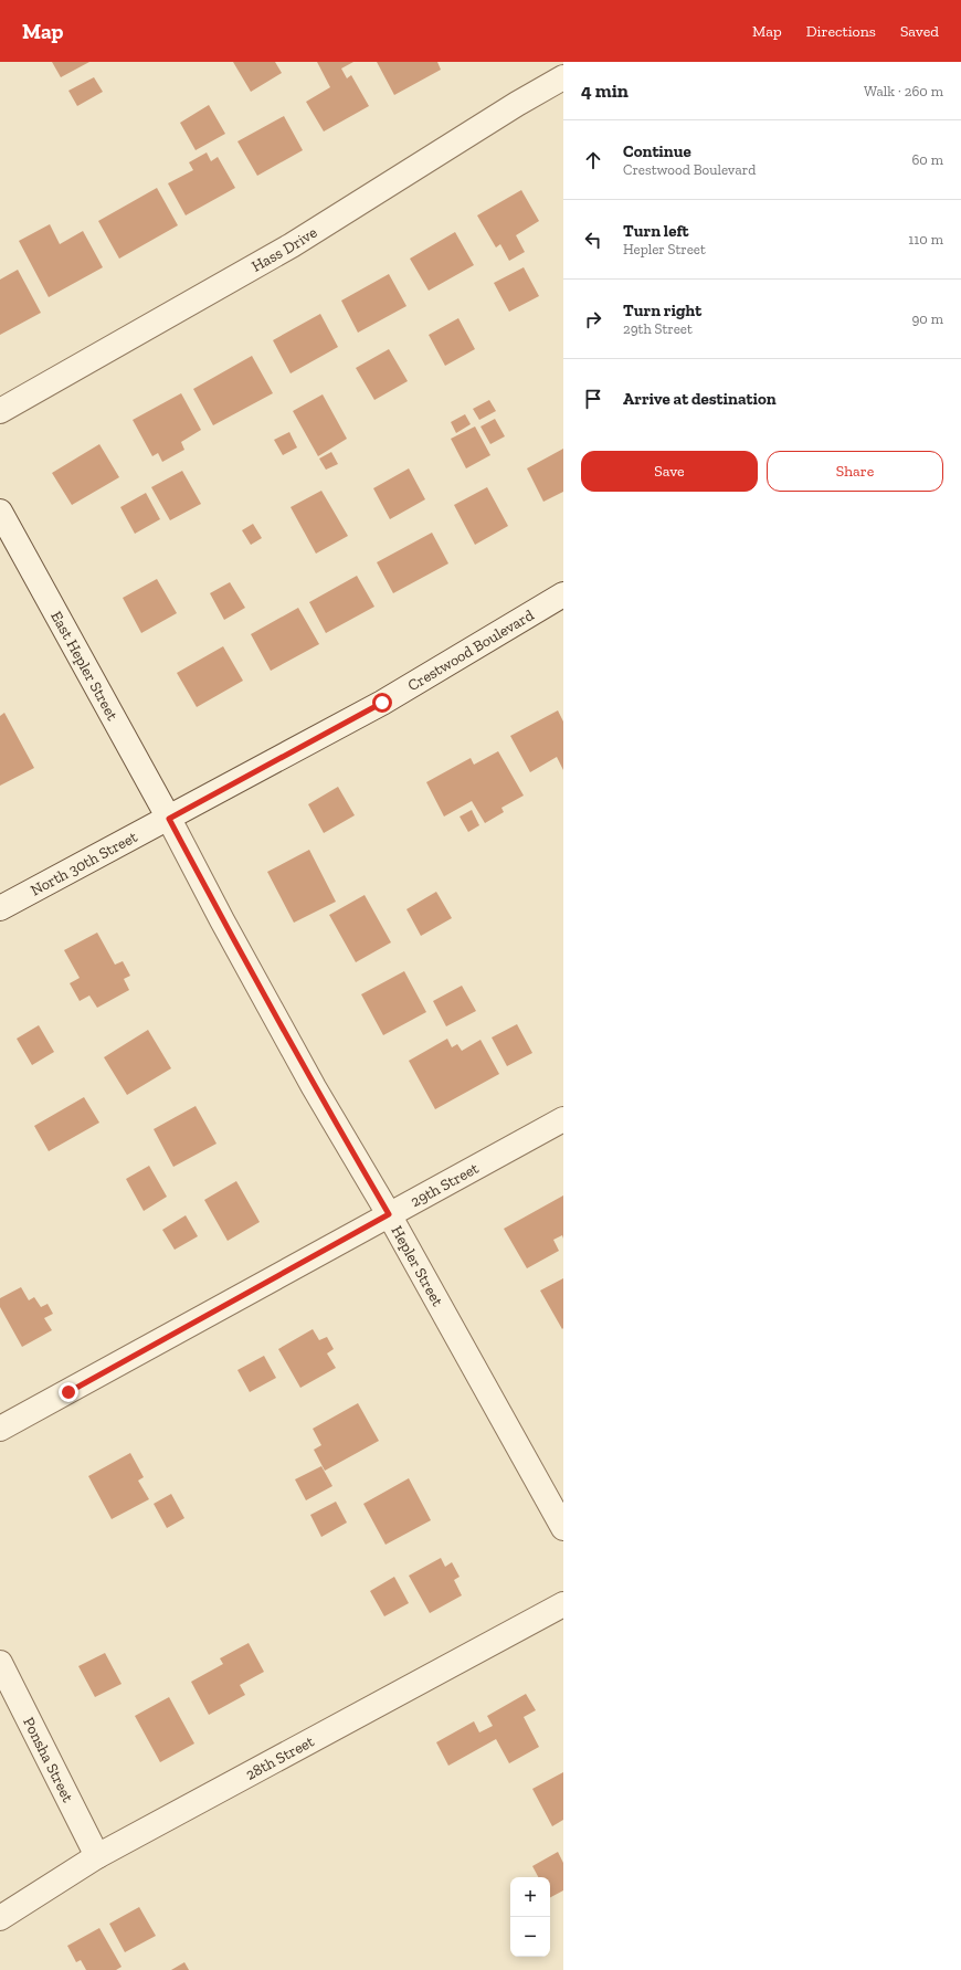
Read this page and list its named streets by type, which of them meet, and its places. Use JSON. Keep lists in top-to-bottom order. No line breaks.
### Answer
{"streets":{"street":["Hass Drive","Crestwood Boulevard","East Hepler Street","North 30th Street","29th Street","Hepler Street","28th Street","Ponsha Street"]},"crossings":[["Crestwood Boulevard","East Hepler Street"],["Crestwood Boulevard","North 30th Street"],["Crestwood Boulevard","Hepler Street"],["East Hepler Street","North 30th Street"],["East Hepler Street","Hepler Street"],["North 30th Street","Hepler Street"],["29th Street","Hepler Street"],["28th Street","Ponsha Street"]],"page":{"header":"Map","nav":["Map","Directions","Saved"],"heading":["4 min","Walk · 260 m"],"list":[["Continue","Crestwood Boulevard","60 m"],["Turn left","Hepler Street","110 m"],["Turn right","29th Street","90 m"],"Arrive at destination"],"buttons":["Save","Share"],"map_buttons":["+","−"]}}
